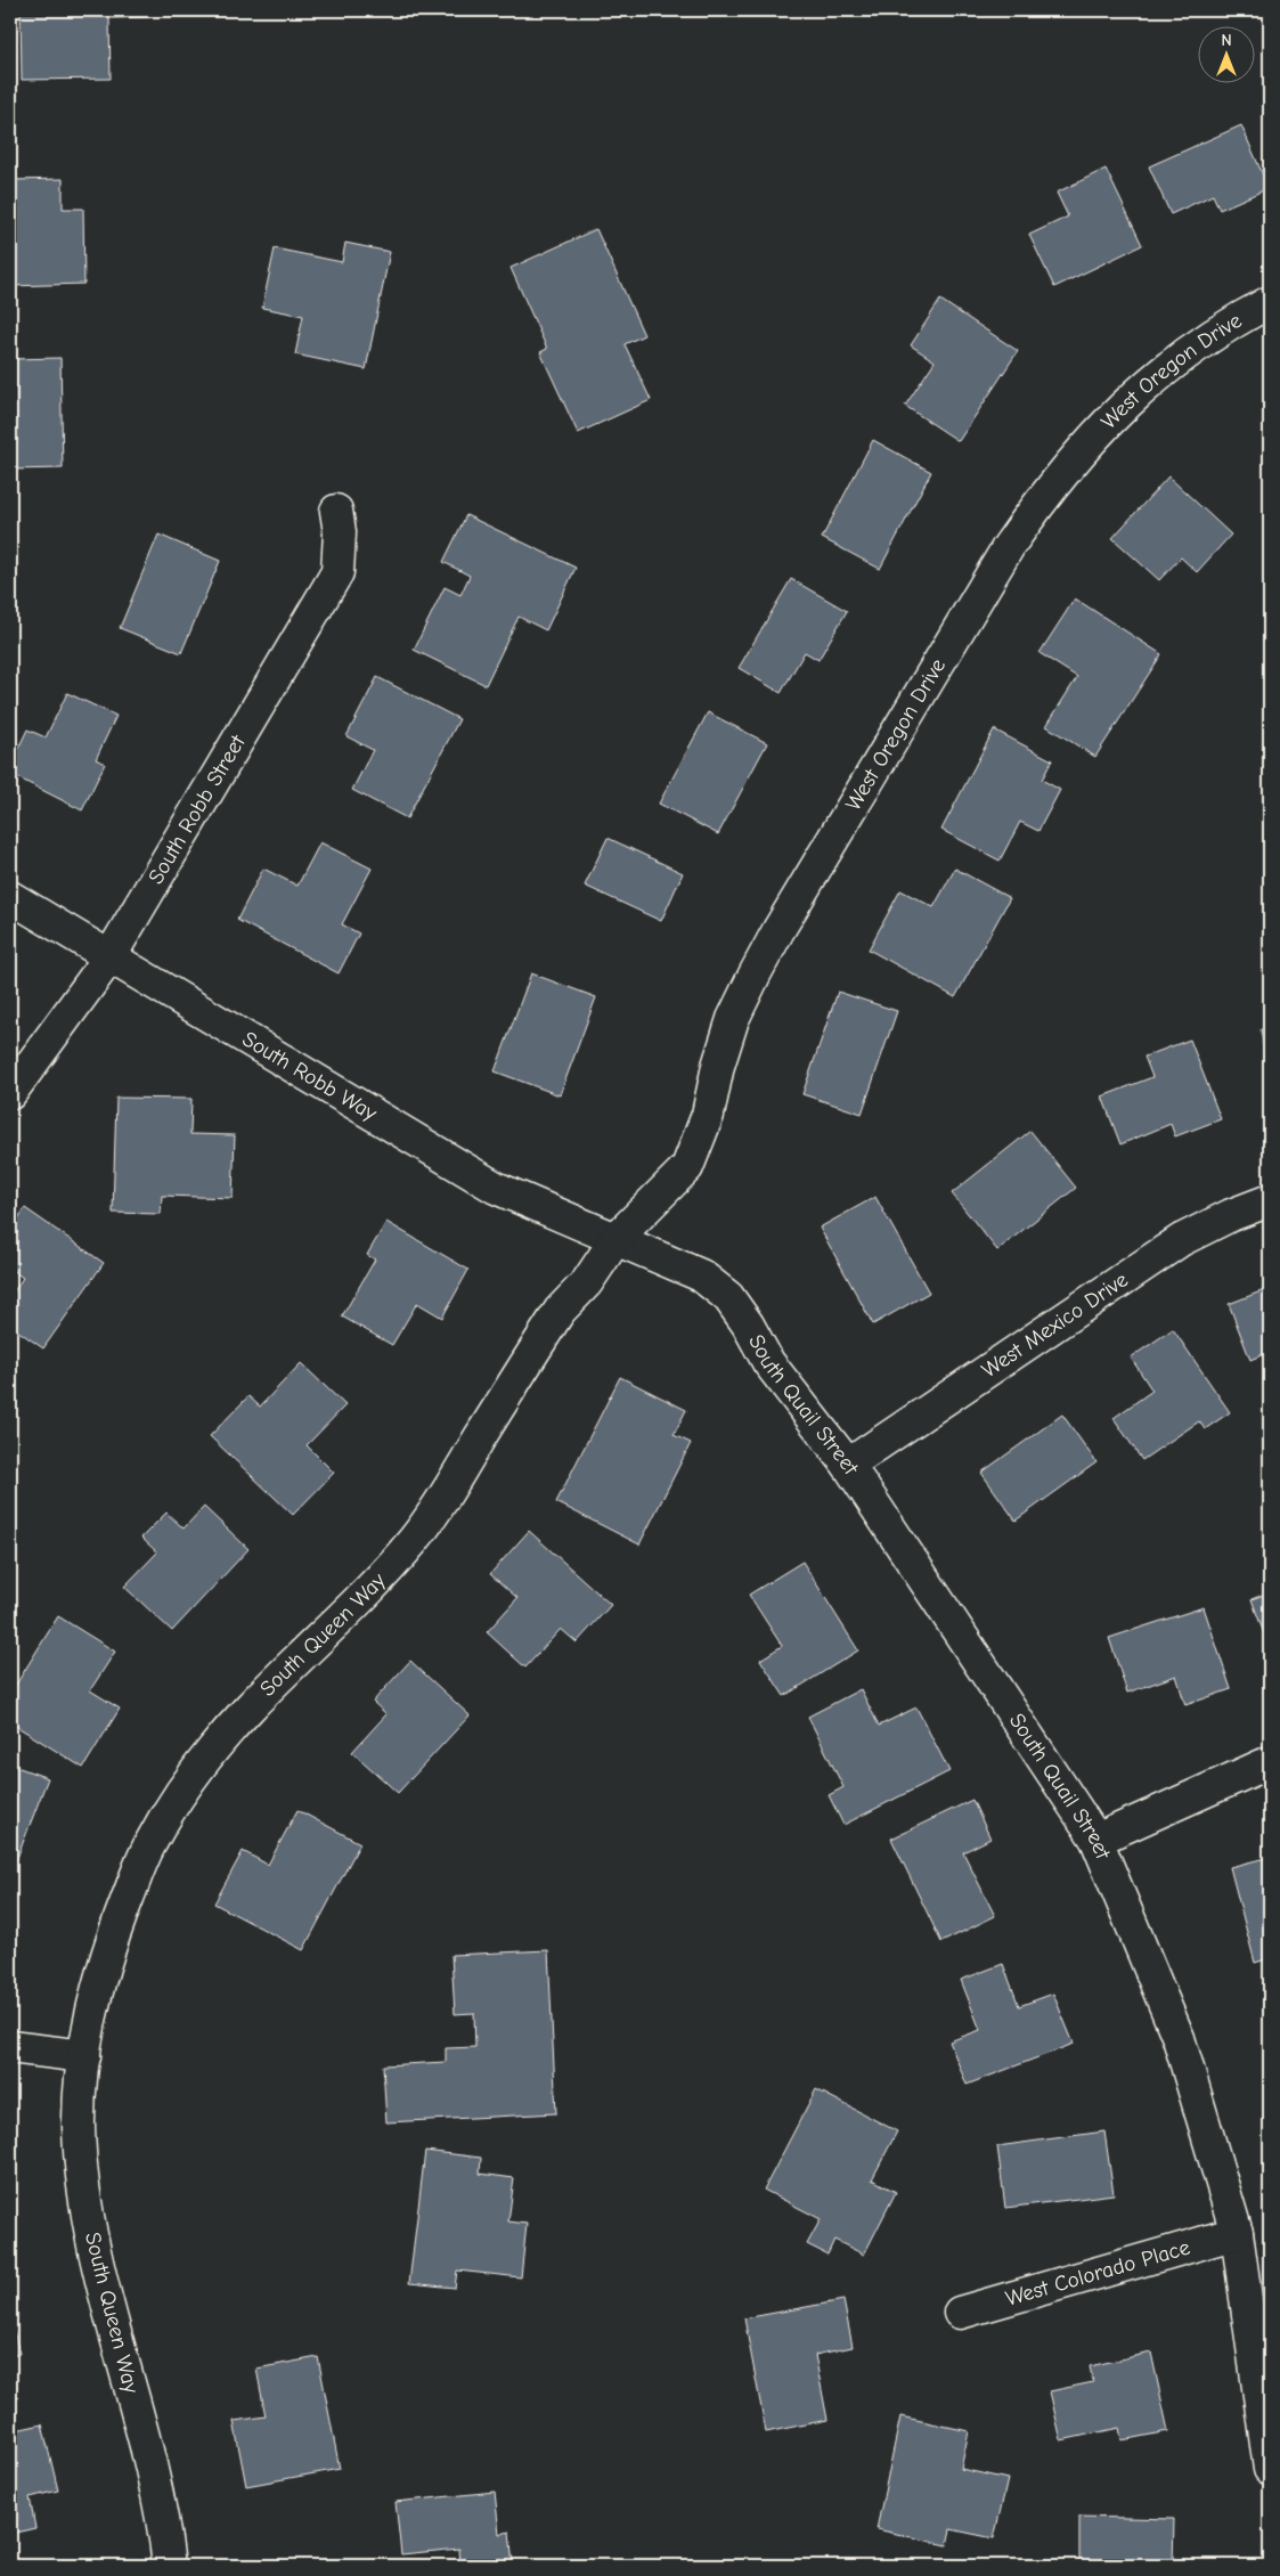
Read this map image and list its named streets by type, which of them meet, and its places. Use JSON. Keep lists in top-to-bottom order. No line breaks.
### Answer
{"streets":{"street":["West Oregon Drive","South Robb Street","South Robb Way","West Mexico Drive","South Quail Street","South Queen Way","West Colorado Place"]},"crossings":[["West Oregon Drive","South Robb Way"],["West Oregon Drive","South Quail Street"],["West Oregon Drive","South Queen Way"],["South Robb Street","South Robb Way"],["South Robb Way","South Quail Street"],["South Robb Way","South Queen Way"],["West Mexico Drive","South Quail Street"],["South Quail Street","South Queen Way"],["South Quail Street","West Colorado Place"]],"north":"top"}
